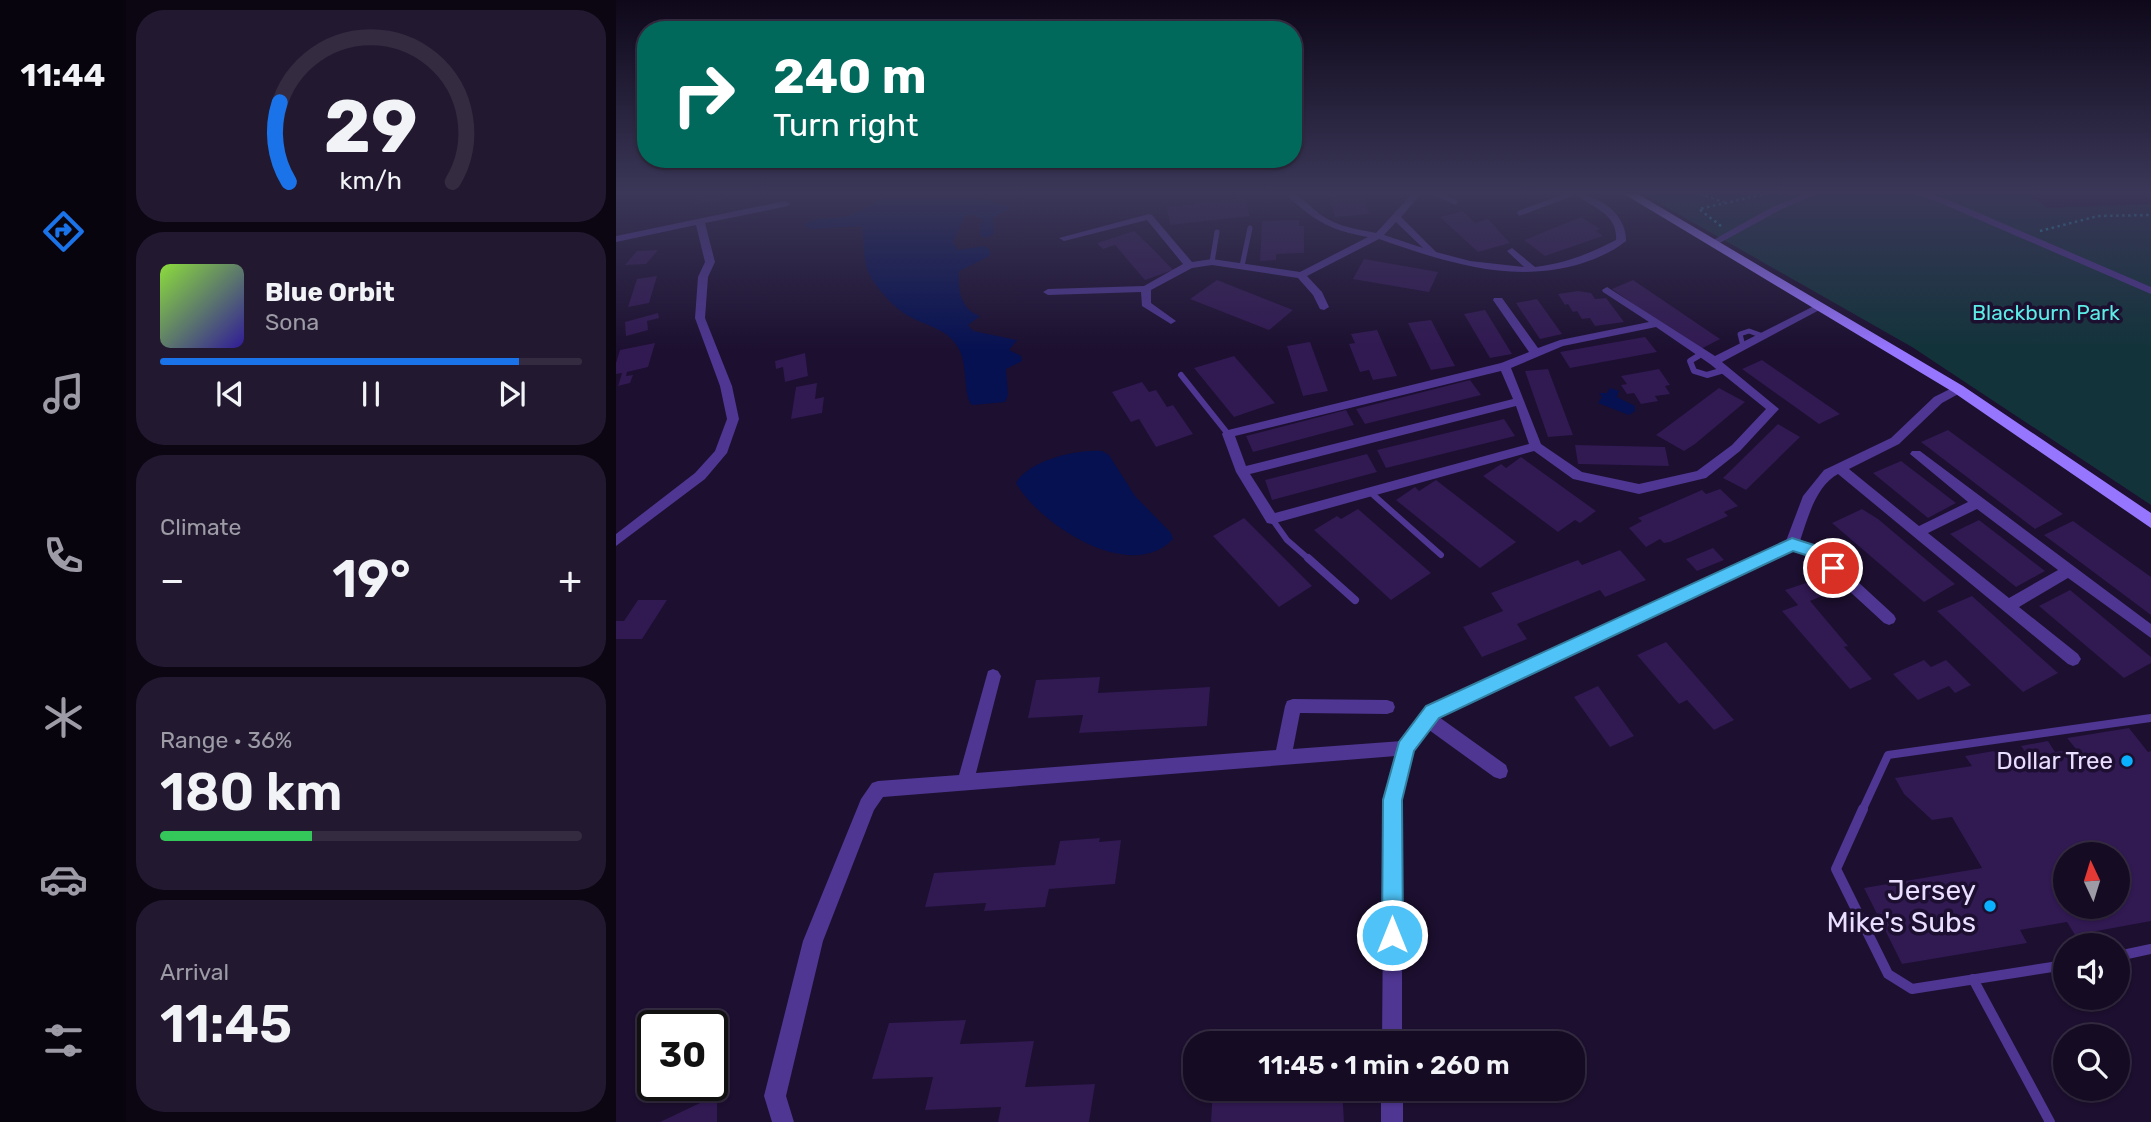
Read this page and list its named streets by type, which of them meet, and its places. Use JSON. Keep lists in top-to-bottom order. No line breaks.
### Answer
{"parks":["Blackburn Park"],"places":["Dollar Tree","Jersey Mike's Subs"],"north":"top","page":{"tabs":"11:44","turn":["240 m","Turn right"],"song":["Blue Orbit","Sona"],"tile":["Climate",["Range · 36%","180 km"],["Arrival","11:45"]],"heat":["−","19°","+"],"limit":"30","trip":"11:45 · 1 min · 260 m","gauge":["29","km/h"]}}
